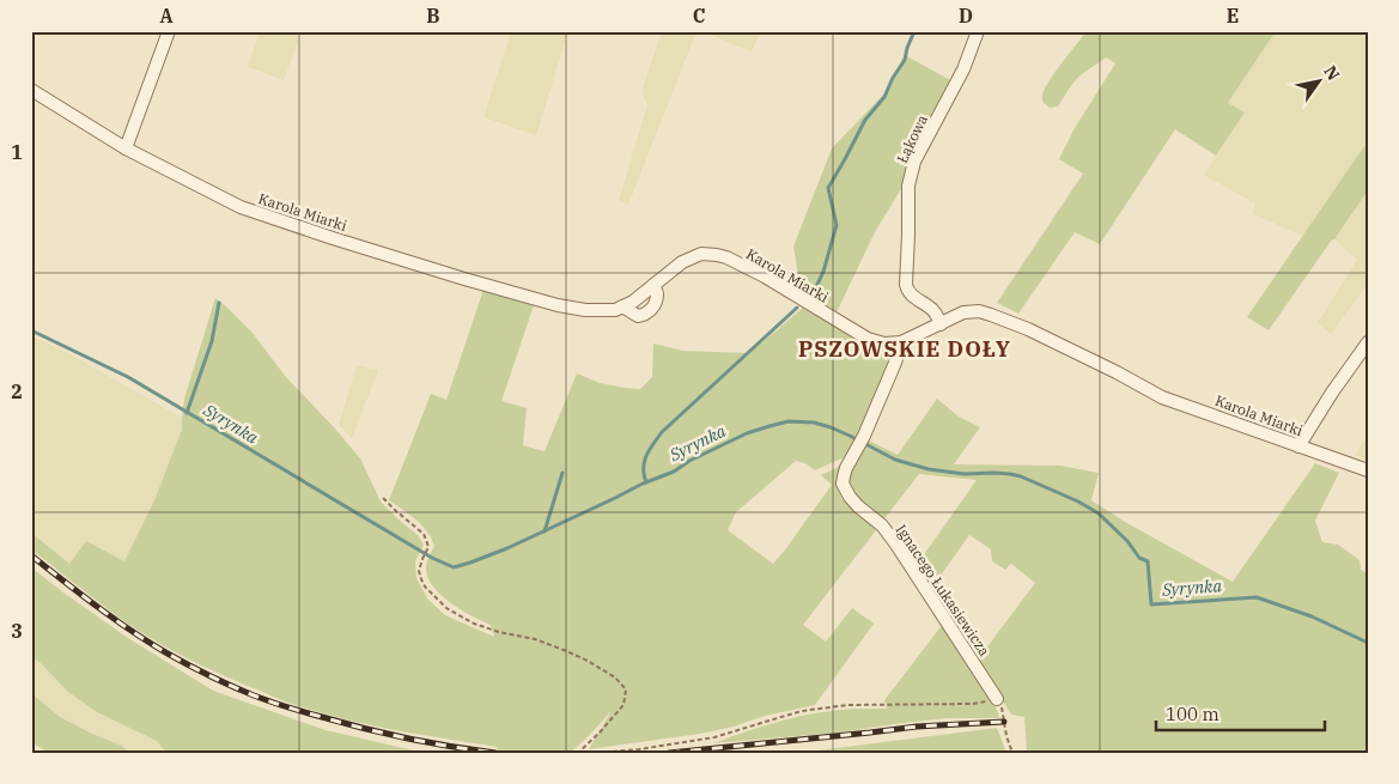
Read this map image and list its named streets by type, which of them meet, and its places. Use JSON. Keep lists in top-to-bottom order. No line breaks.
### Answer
{"streets":{"street":["Łąkowa","Karola Miarki","Ignacego Łukasiewicza"]},"crossings":[["Łąkowa","Karola Miarki"],["Karola Miarki","Ignacego Łukasiewicza"]],"districts":["PSZOWSKIE DOŁY"],"water":["Syrynka"],"scale_bar":"100 m","north":"top right","grid":{"columns":["A","B","C","D","E"],"rows":["1","2","3"]}}
